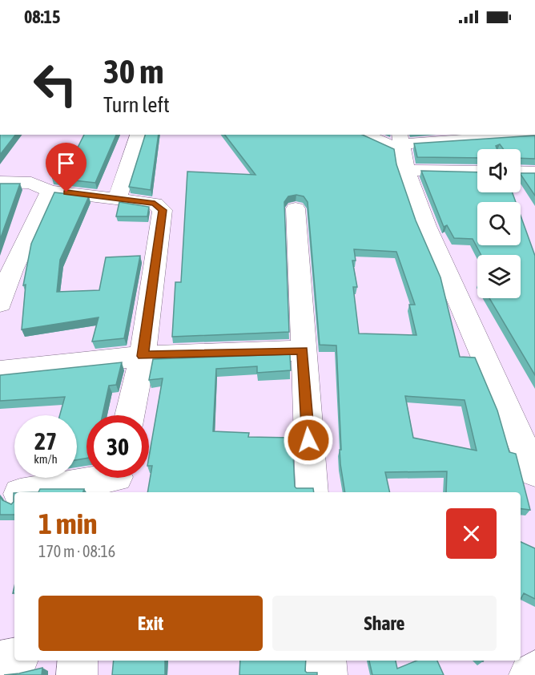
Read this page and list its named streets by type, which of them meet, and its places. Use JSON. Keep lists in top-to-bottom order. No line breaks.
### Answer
{"page":{"status":"08:15","turn":["30 m","Turn left"],"speed":"27 km/h","limit":"30","heading":["1 min","170 m · 08:16"],"buttons":["Exit","Share"]}}
